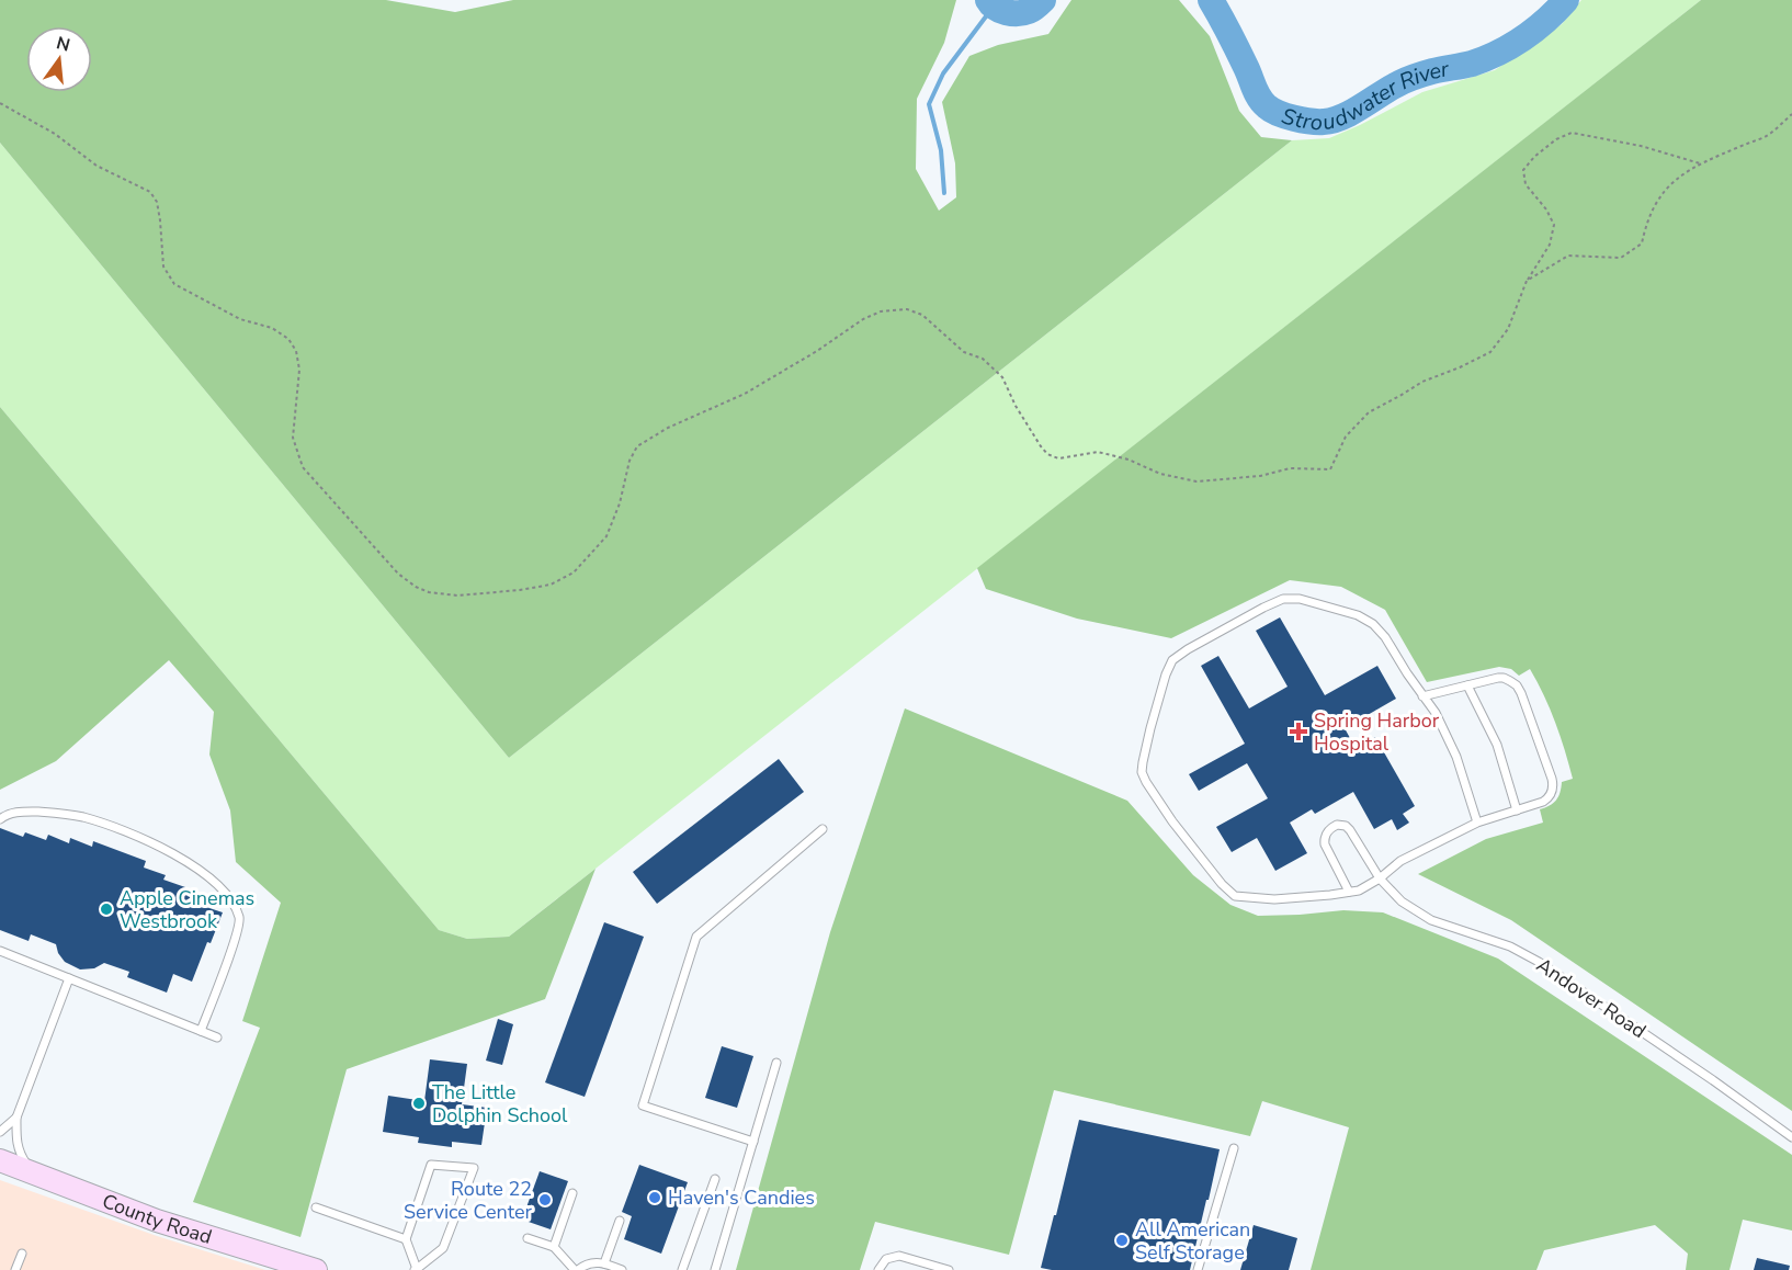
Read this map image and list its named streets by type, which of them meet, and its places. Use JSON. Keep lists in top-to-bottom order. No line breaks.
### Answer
{"streets":{"main road":["County Road"],"lane":["Andover Road"]},"water":["Stroudwater River"],"places":{"health":["Spring Harbor Hospital"],"other":["Apple Cinemas Westbrook","The Little Dolphin School","Haven's Candies","Route 22 Service Center","All American Self Storage"]},"north":"top"}
